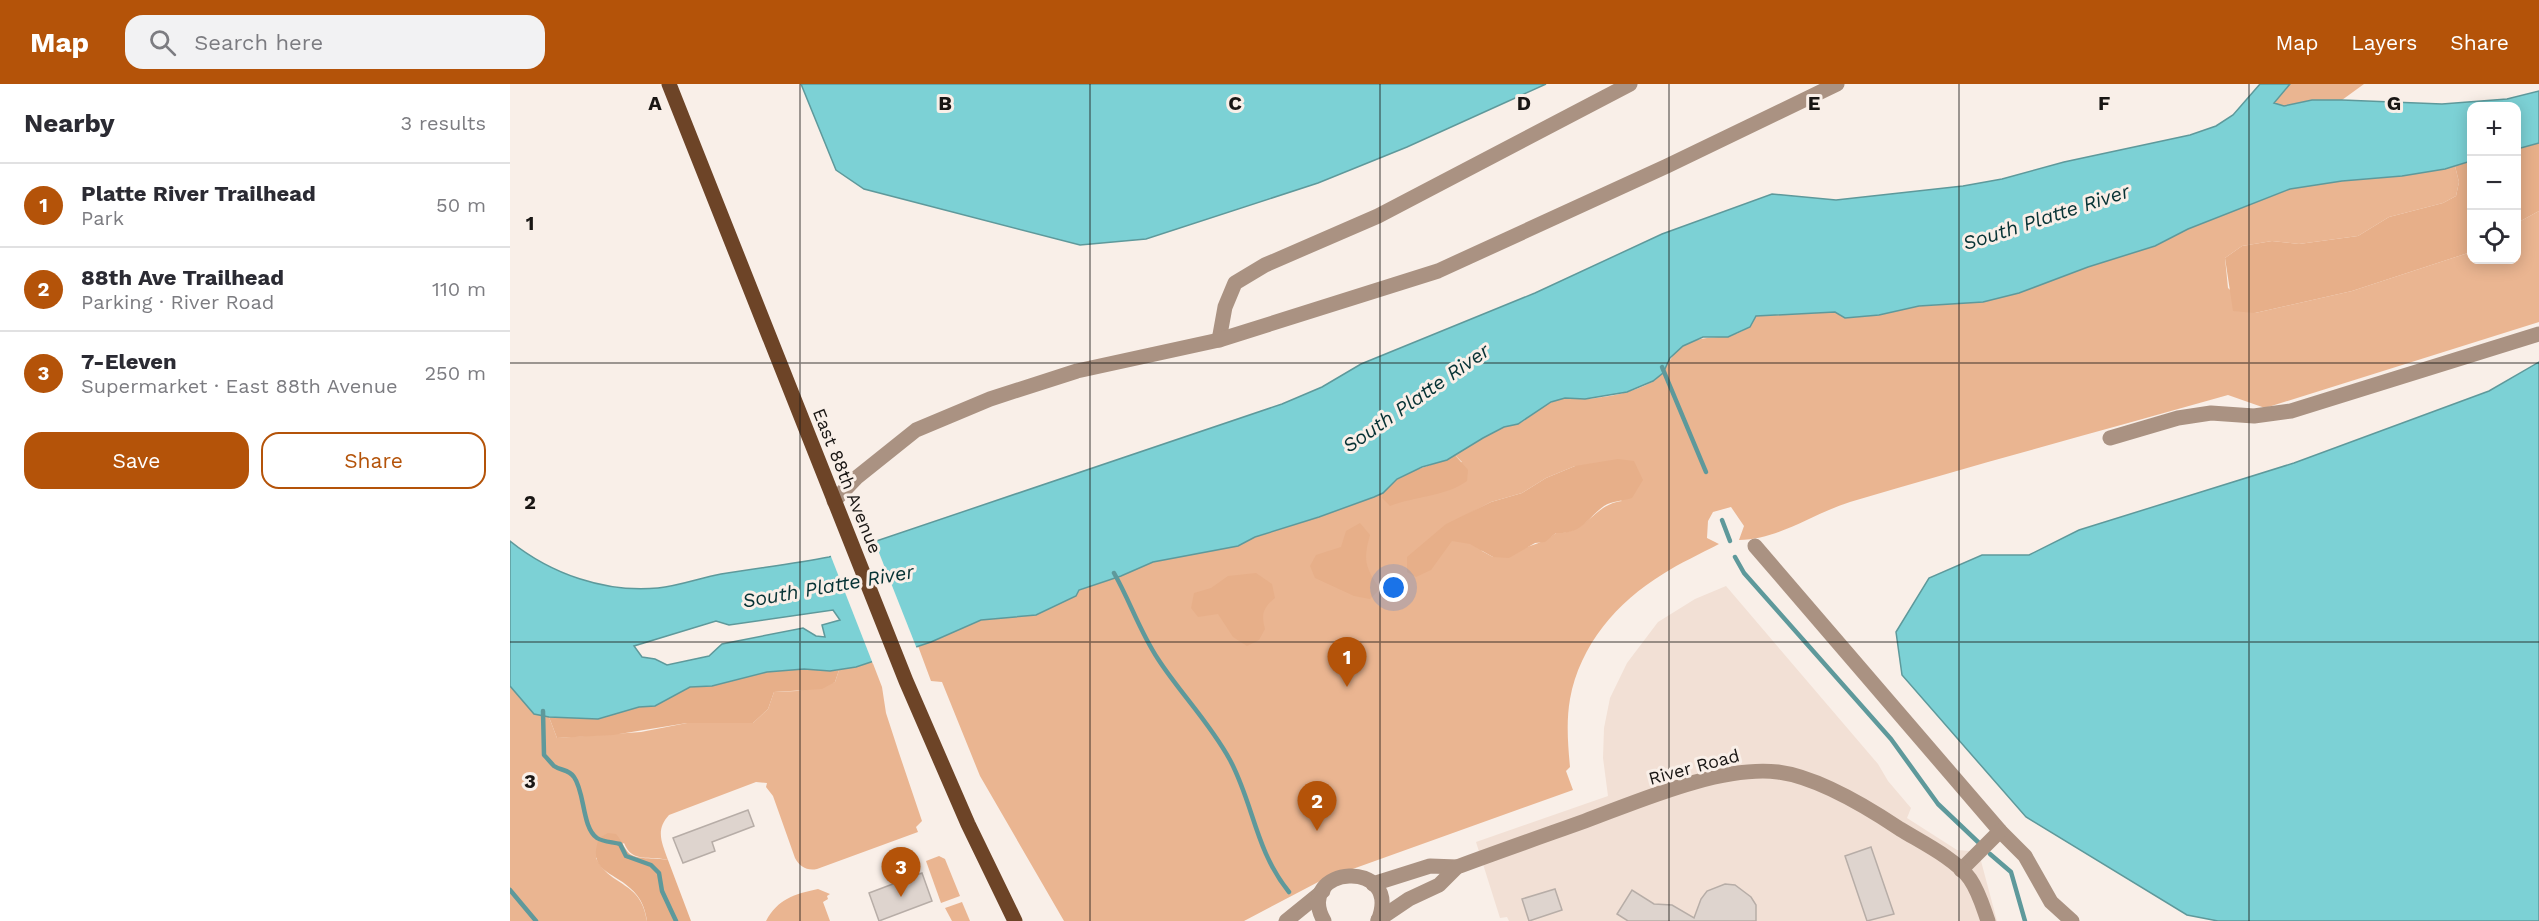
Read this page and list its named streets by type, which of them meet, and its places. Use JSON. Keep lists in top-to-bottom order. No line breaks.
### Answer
{"streets":{"main road":["East 88th Avenue"],"street":["River Road"]},"water":["South Platte River"],"page":{"header":"Map","search":"Search here","nav":["Map","Layers","Share"],"heading":["Nearby","3 results"],"map_buttons":["+","−"],"list":[{"mark":"1","name":"Platte River Trailhead","note":"Park","value":"50 m"},{"mark":"2","name":"88th Ave Trailhead","note":"Parking · River Road","value":"110 m"},{"mark":"3","name":"7-Eleven","note":"Supermarket · East 88th Avenue","value":"250 m"}],"buttons":["Save","Share"],"pins":["1","2","3"]},"grid":{"columns":["A","B","C","D","E","F","G"],"rows":["1","2","3"]}}
